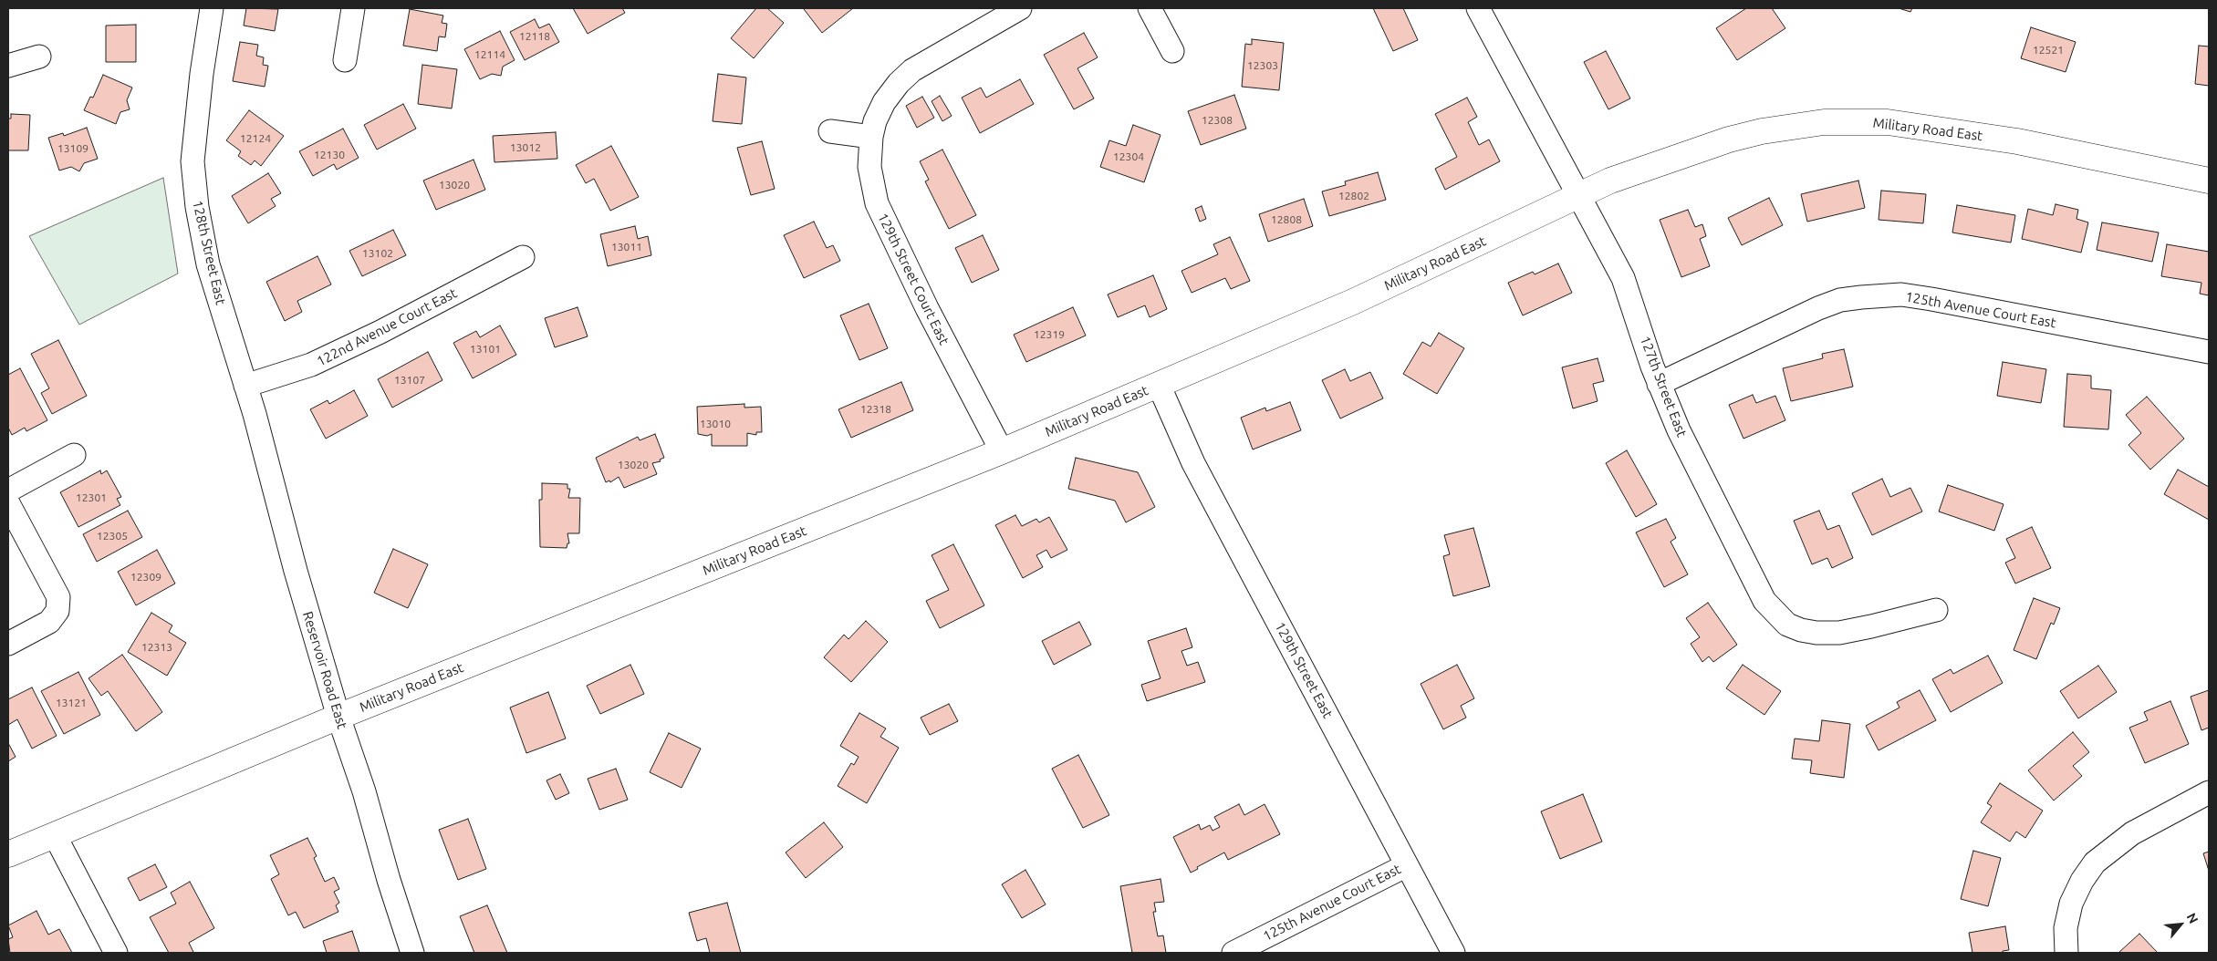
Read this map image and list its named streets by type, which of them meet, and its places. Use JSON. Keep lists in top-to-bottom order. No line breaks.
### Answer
{"streets":{"main road":["Military Road East"],"street":["128th Street East","129th Street Court East","125th Avenue Court East","122nd Avenue Court East","127th Street East","Reservoir Road East","129th Street East"]},"crossings":[["Military Road East","129th Street Court East"],["Military Road East","127th Street East"],["Military Road East","Reservoir Road East"],["Military Road East","129th Street East"],["128th Street East","122nd Avenue Court East"],["128th Street East","Reservoir Road East"],["125th Avenue Court East","127th Street East"],["125th Avenue Court East","129th Street East"],["122nd Avenue Court East","Reservoir Road East"]],"house_numbers":["12118","12521","12114","12303","12308","12124","13012","13109","12130","12304","13020","12802","12808","13011","13102","12319","13101","13107","12318","13010","13020","12301","12305","12309","12313","13121"],"north":"top right"}
